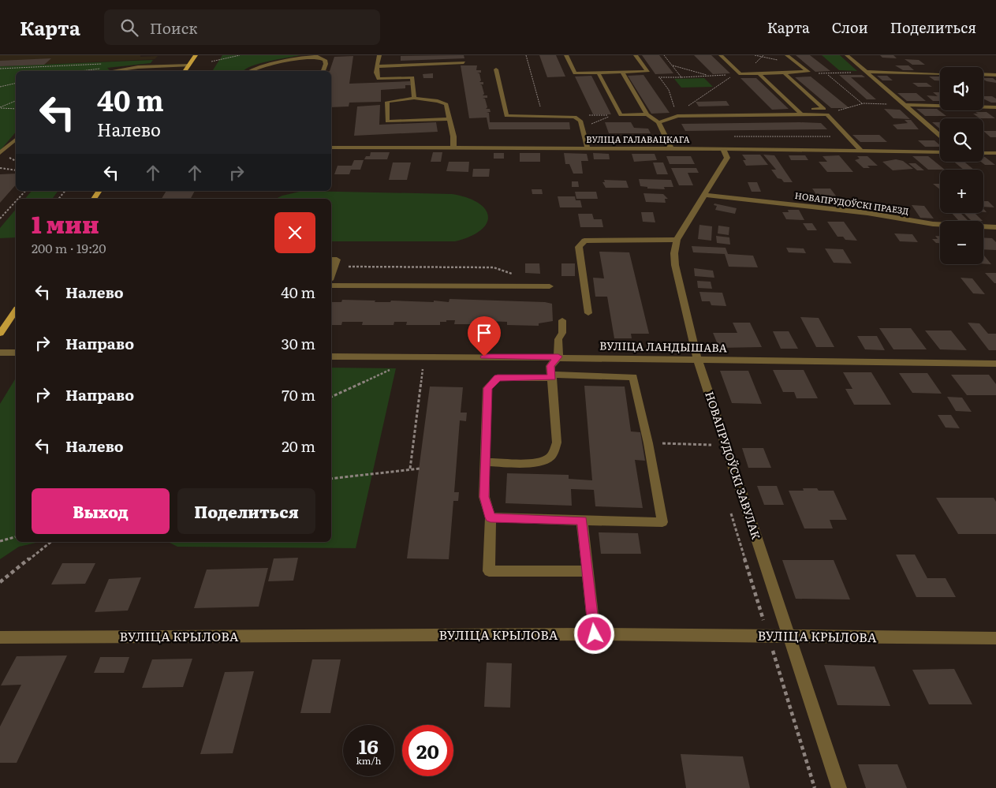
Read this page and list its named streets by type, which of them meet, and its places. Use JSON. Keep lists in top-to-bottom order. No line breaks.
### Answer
{"streets":{"street":["ВУЛІЦА ГАЛАВАЦКАГА","НОВАПРУДОЎСКІ ПРАЕЗД","ВУЛІЦА ЛАНДЫШАВА","НОВАПРУДОЎСКІ ЗАВУЛАК","ВУЛІЦА КРЫЛОВА"]},"crossings":[["ВУЛІЦА ГАЛАВАЦКАГА","НОВАПРУДОЎСКІ ЗАВУЛАК"],["НОВАПРУДОЎСКІ ПРАЕЗД","НОВАПРУДОЎСКІ ЗАВУЛАК"],["ВУЛІЦА ЛАНДЫШАВА","НОВАПРУДОЎСКІ ЗАВУЛАК"],["НОВАПРУДОЎСКІ ЗАВУЛАК","ВУЛІЦА КРЫЛОВА"]],"page":{"header":"Карта","search":"Поиск","nav":["Карта","Слои","Поделиться"],"map_buttons":["+","−"],"turn":["40 m","Налево"],"heading":["1 мин","200 m · 19:20"],"list":[{"name":"Налево","value":"40 m"},{"name":"Направо","value":"30 m"},{"name":"Направо","value":"70 m"},{"name":"Налево","value":"20 m"}],"buttons":["Выход","Поделиться"],"speed":"16 km/h","limit":"20"}}
